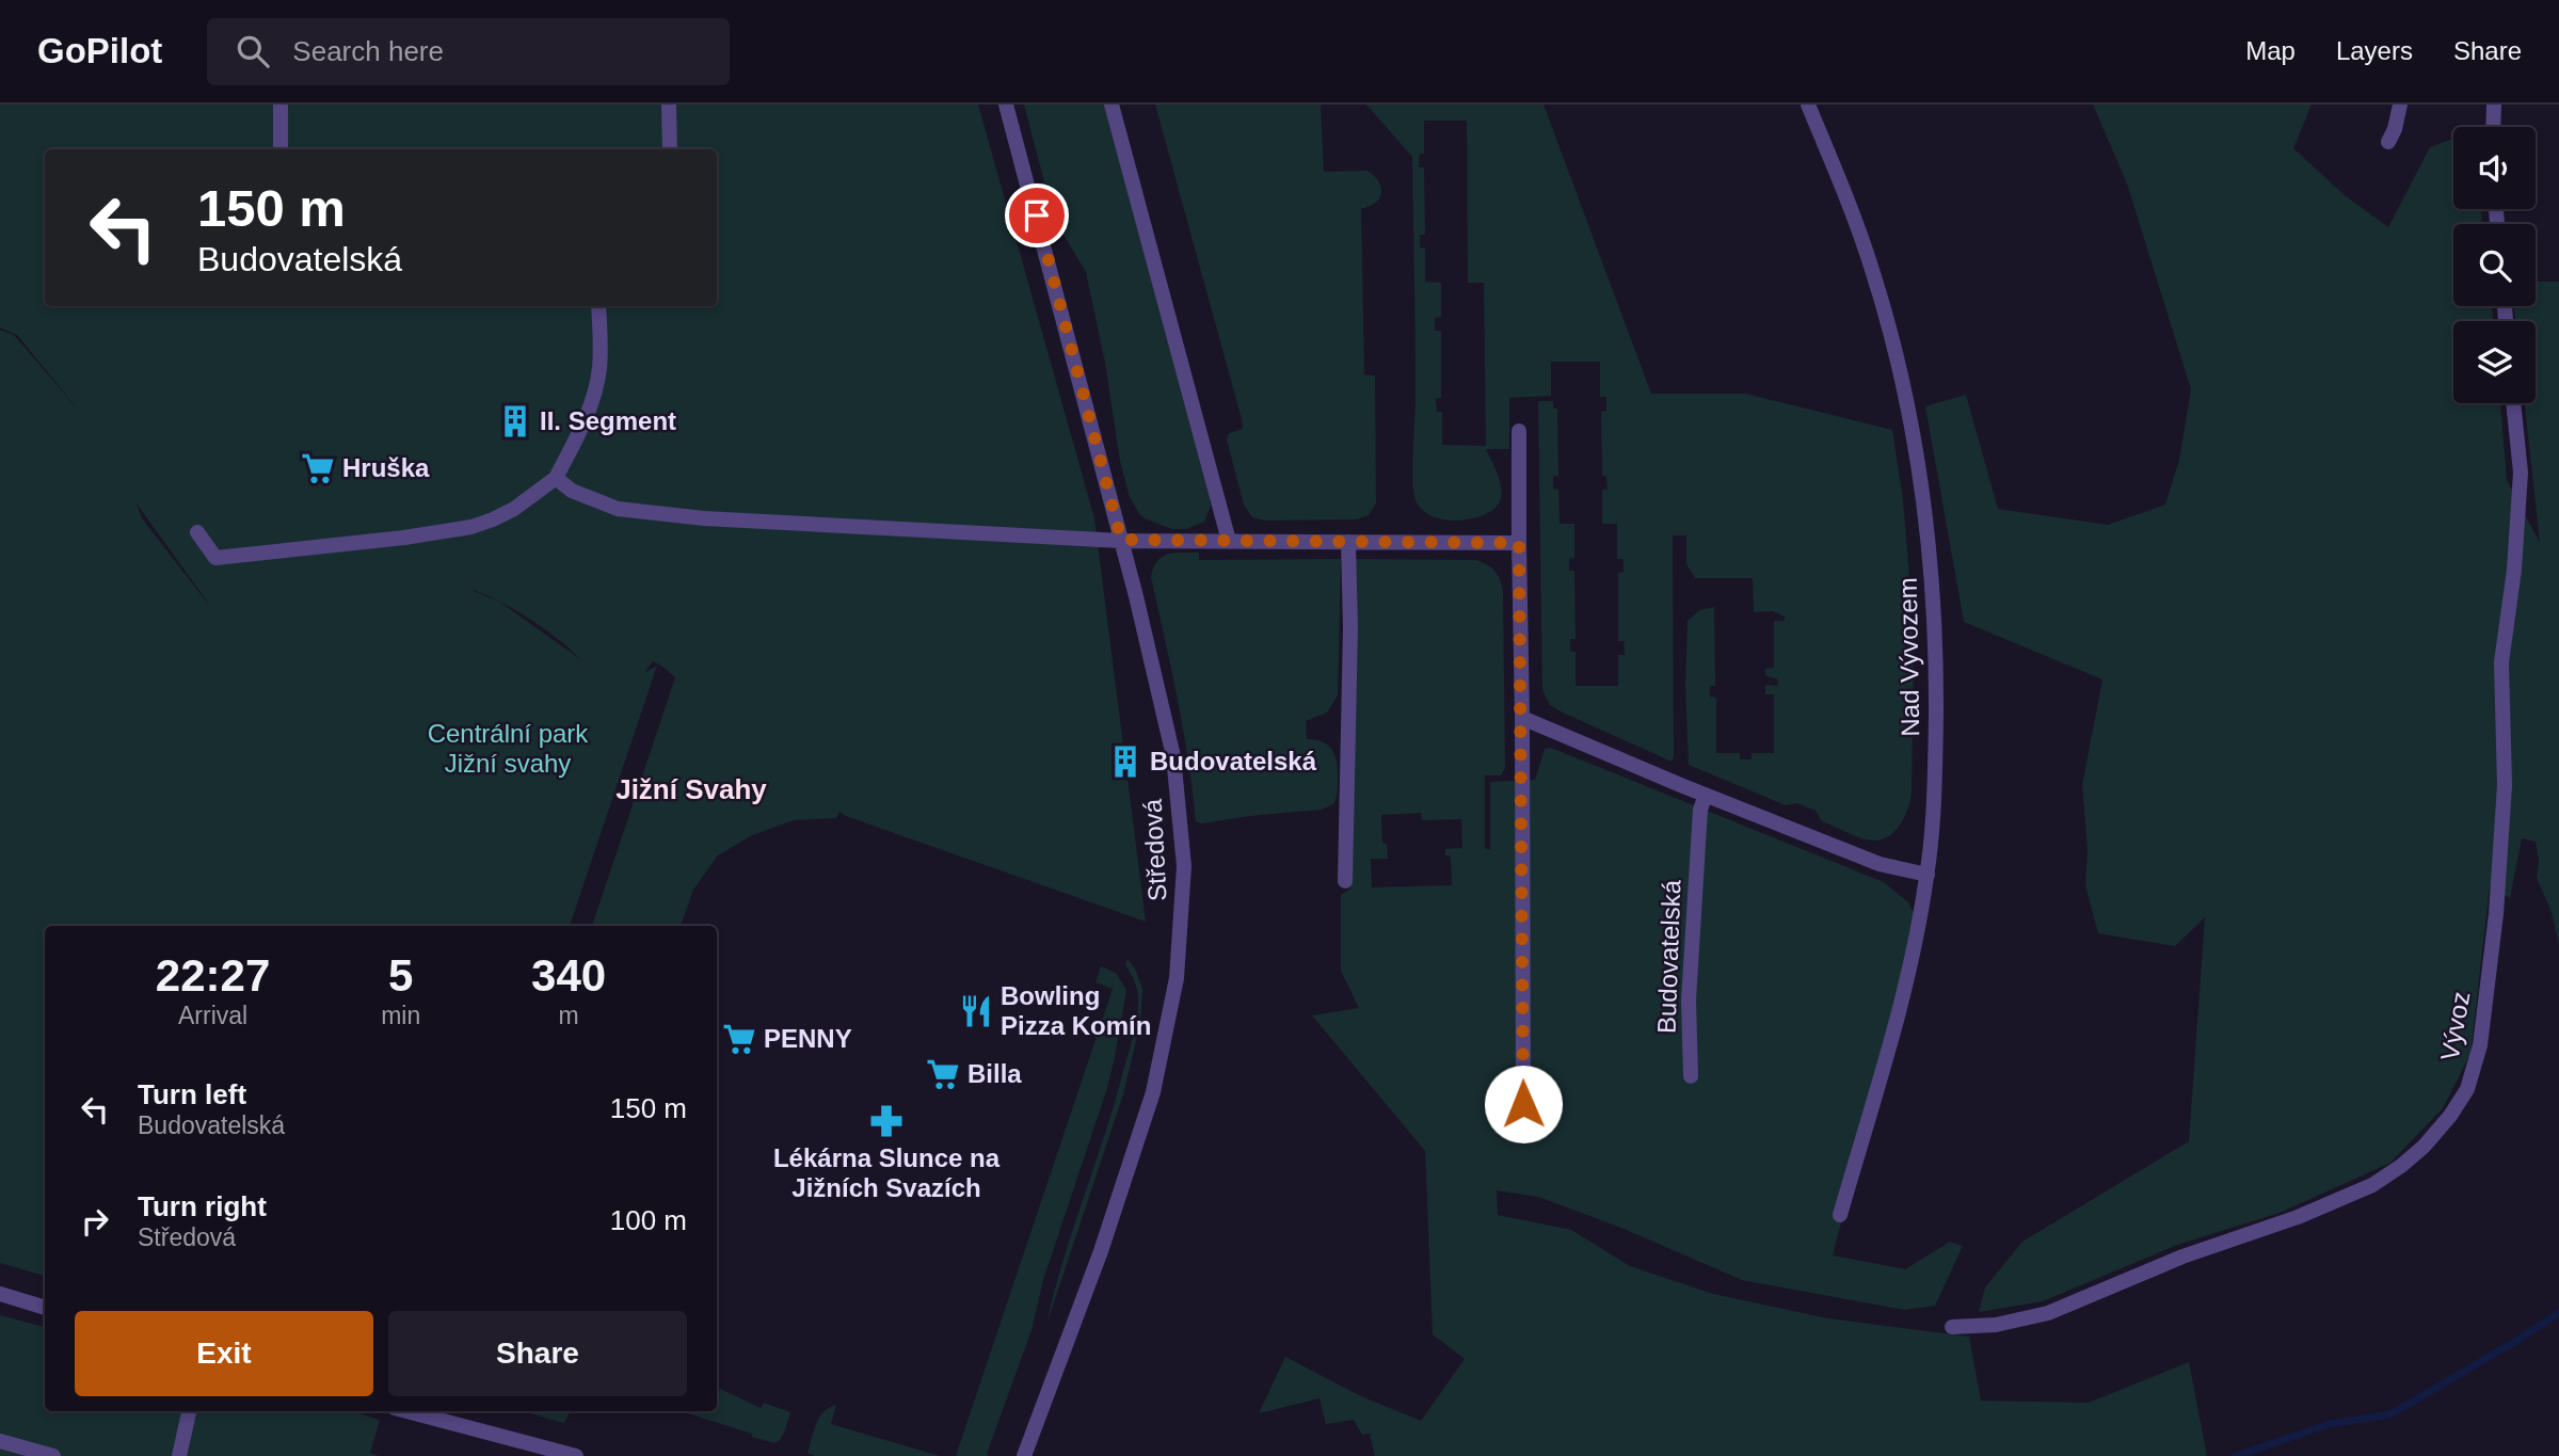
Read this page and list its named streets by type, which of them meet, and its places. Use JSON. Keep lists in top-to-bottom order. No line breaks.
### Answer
{"streets":{"street":["Nad Vývozem","Středová","Budovatelská","Vývoz"]},"districts":["Jižní Svahy"],"parks":["Centrální park Jižní svahy"],"places":{"building":["II. Segment","Budovatelská"],"supermarket":["Hruška","PENNY","Billa"],"restaurant":["Bowling Pizza Komín"],"pharmacy":["Lékárna Slunce na Jižních Svazích"]},"page":{"header":"GoPilot","search":"Search here","nav":["Map","Layers","Share"],"turn":["150 m","Budovatelská"],"eta":["22:27","Arrival","5","min","340","m"],"list":[{"name":"Turn left","note":"Budovatelská","value":"150 m"},{"name":"Turn right","note":"Středová","value":"100 m"}],"buttons":["Exit","Share"]}}
